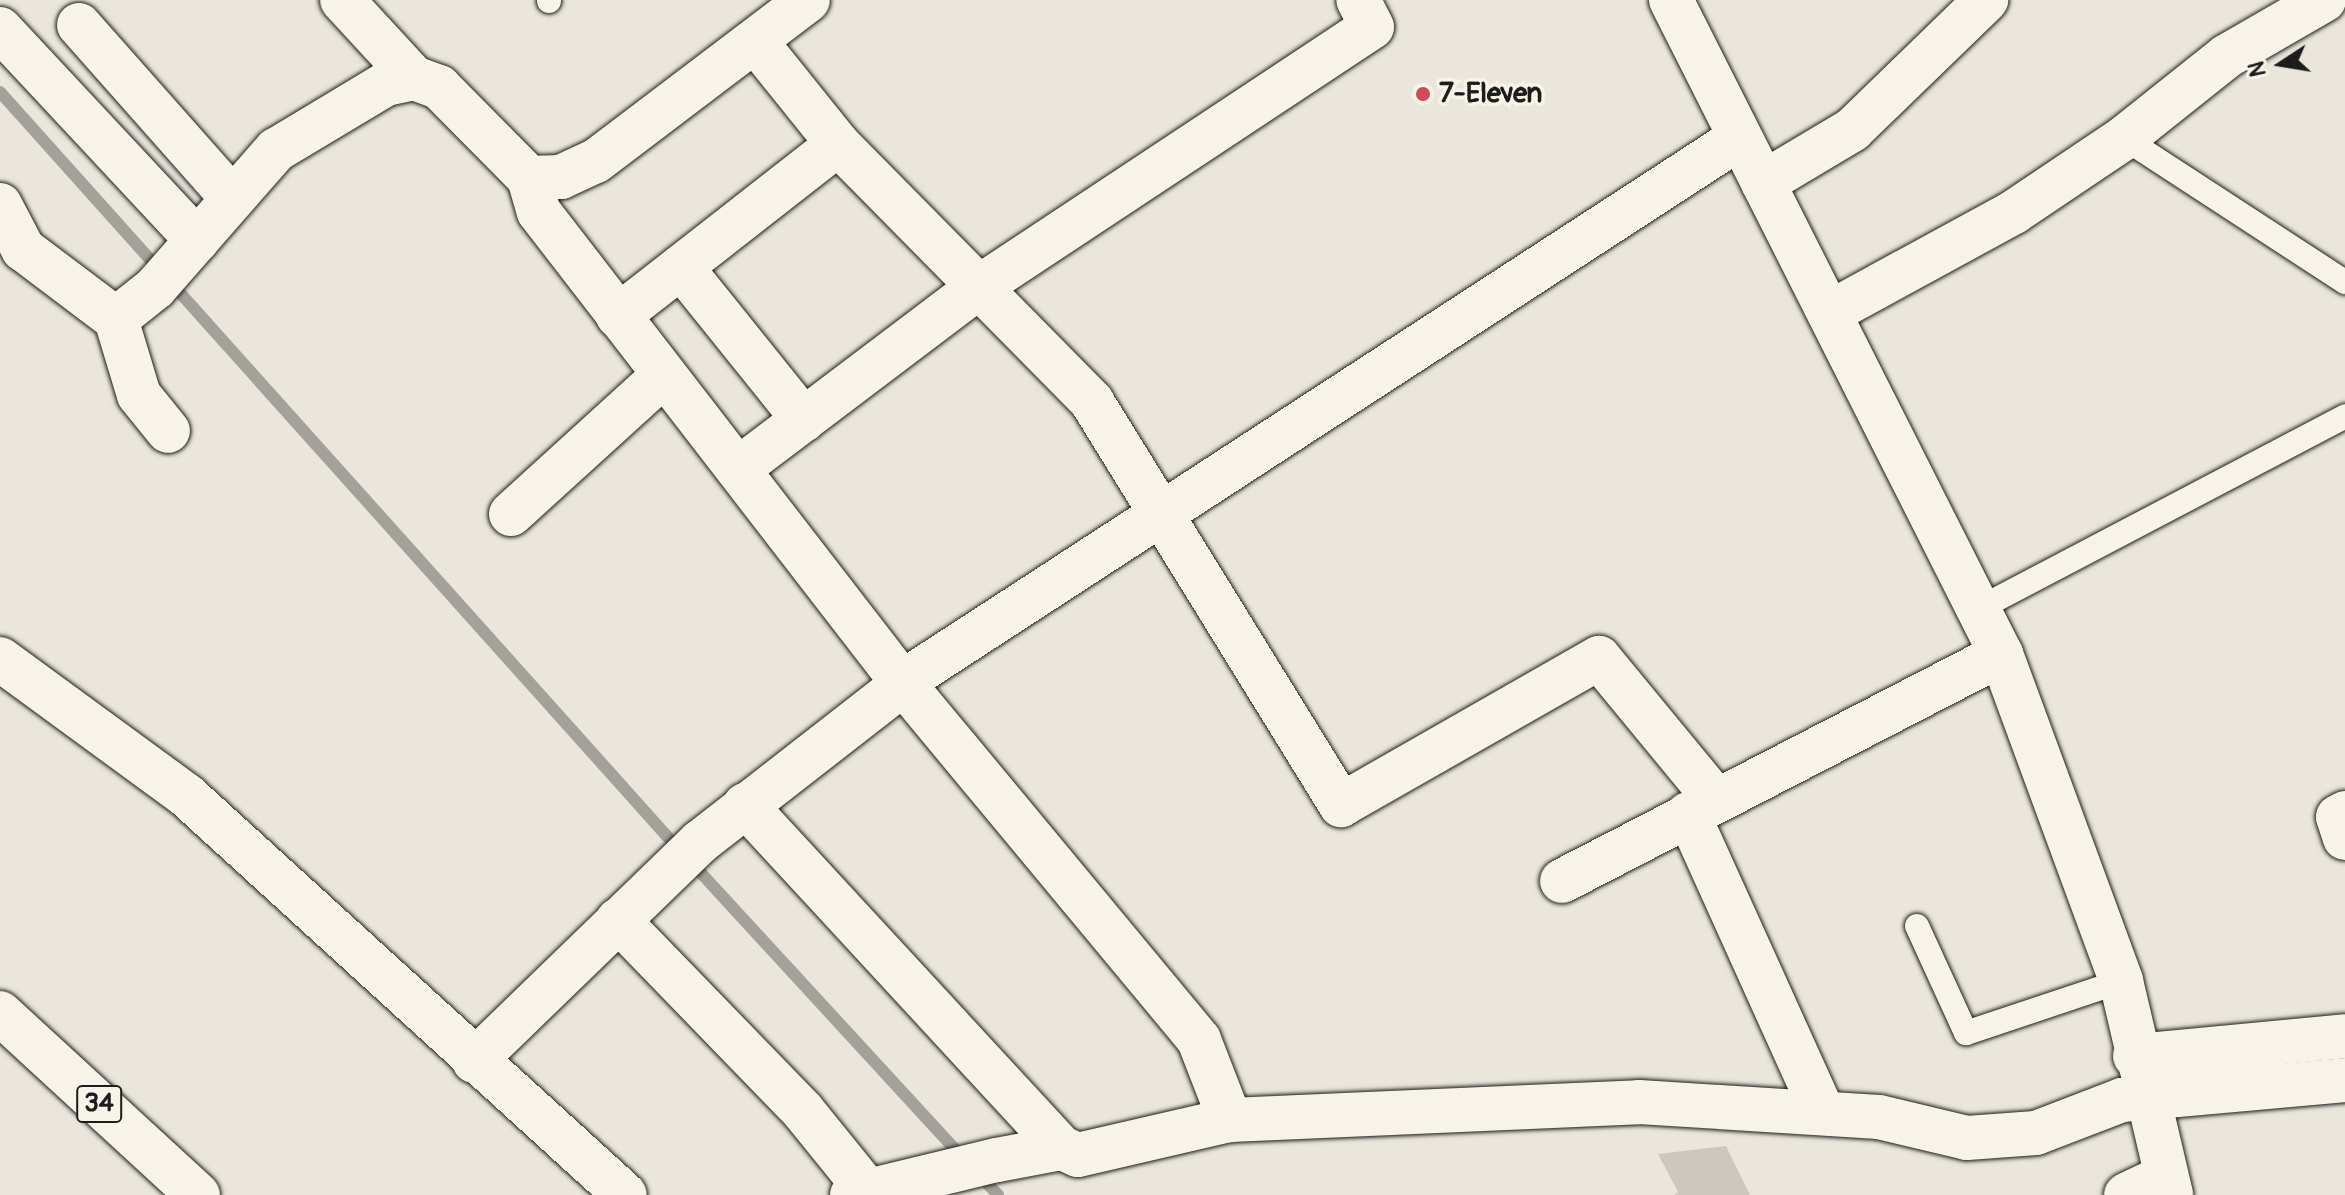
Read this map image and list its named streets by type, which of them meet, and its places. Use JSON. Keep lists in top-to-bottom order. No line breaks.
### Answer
{"streets":{"street":["34"]},"places":["7-Eleven"],"north":"left"}
